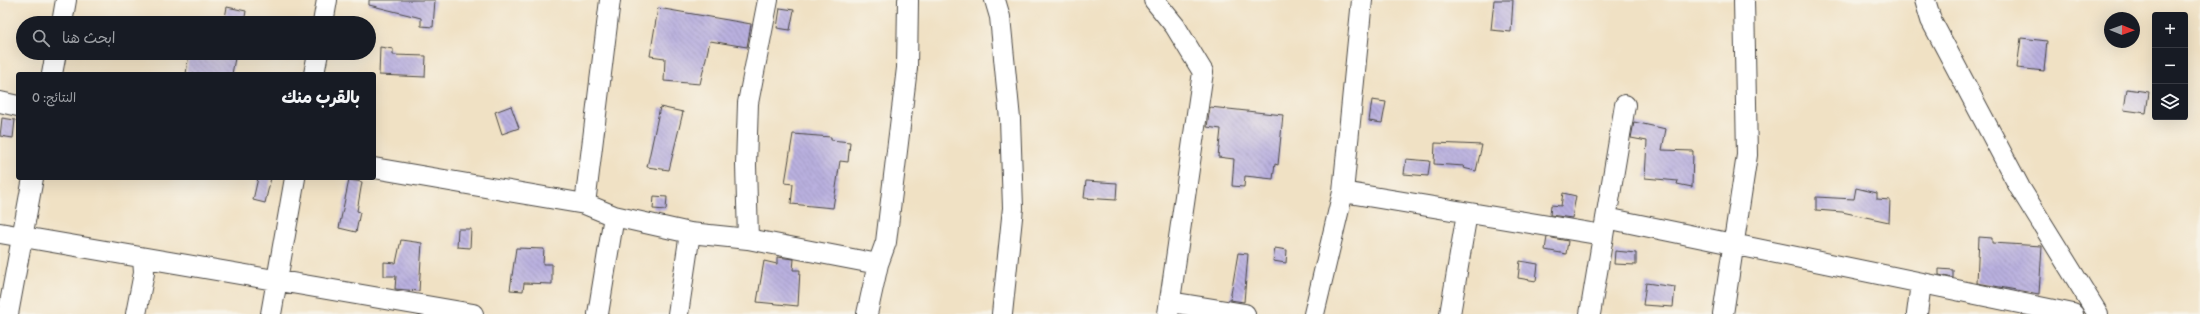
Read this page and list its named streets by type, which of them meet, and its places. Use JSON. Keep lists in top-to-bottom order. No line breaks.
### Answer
{"north":"right","page":{"map_buttons":["+","−"],"search":"ابحث هنا","heading":["بالقرب منك","النتائج: 0"]}}
